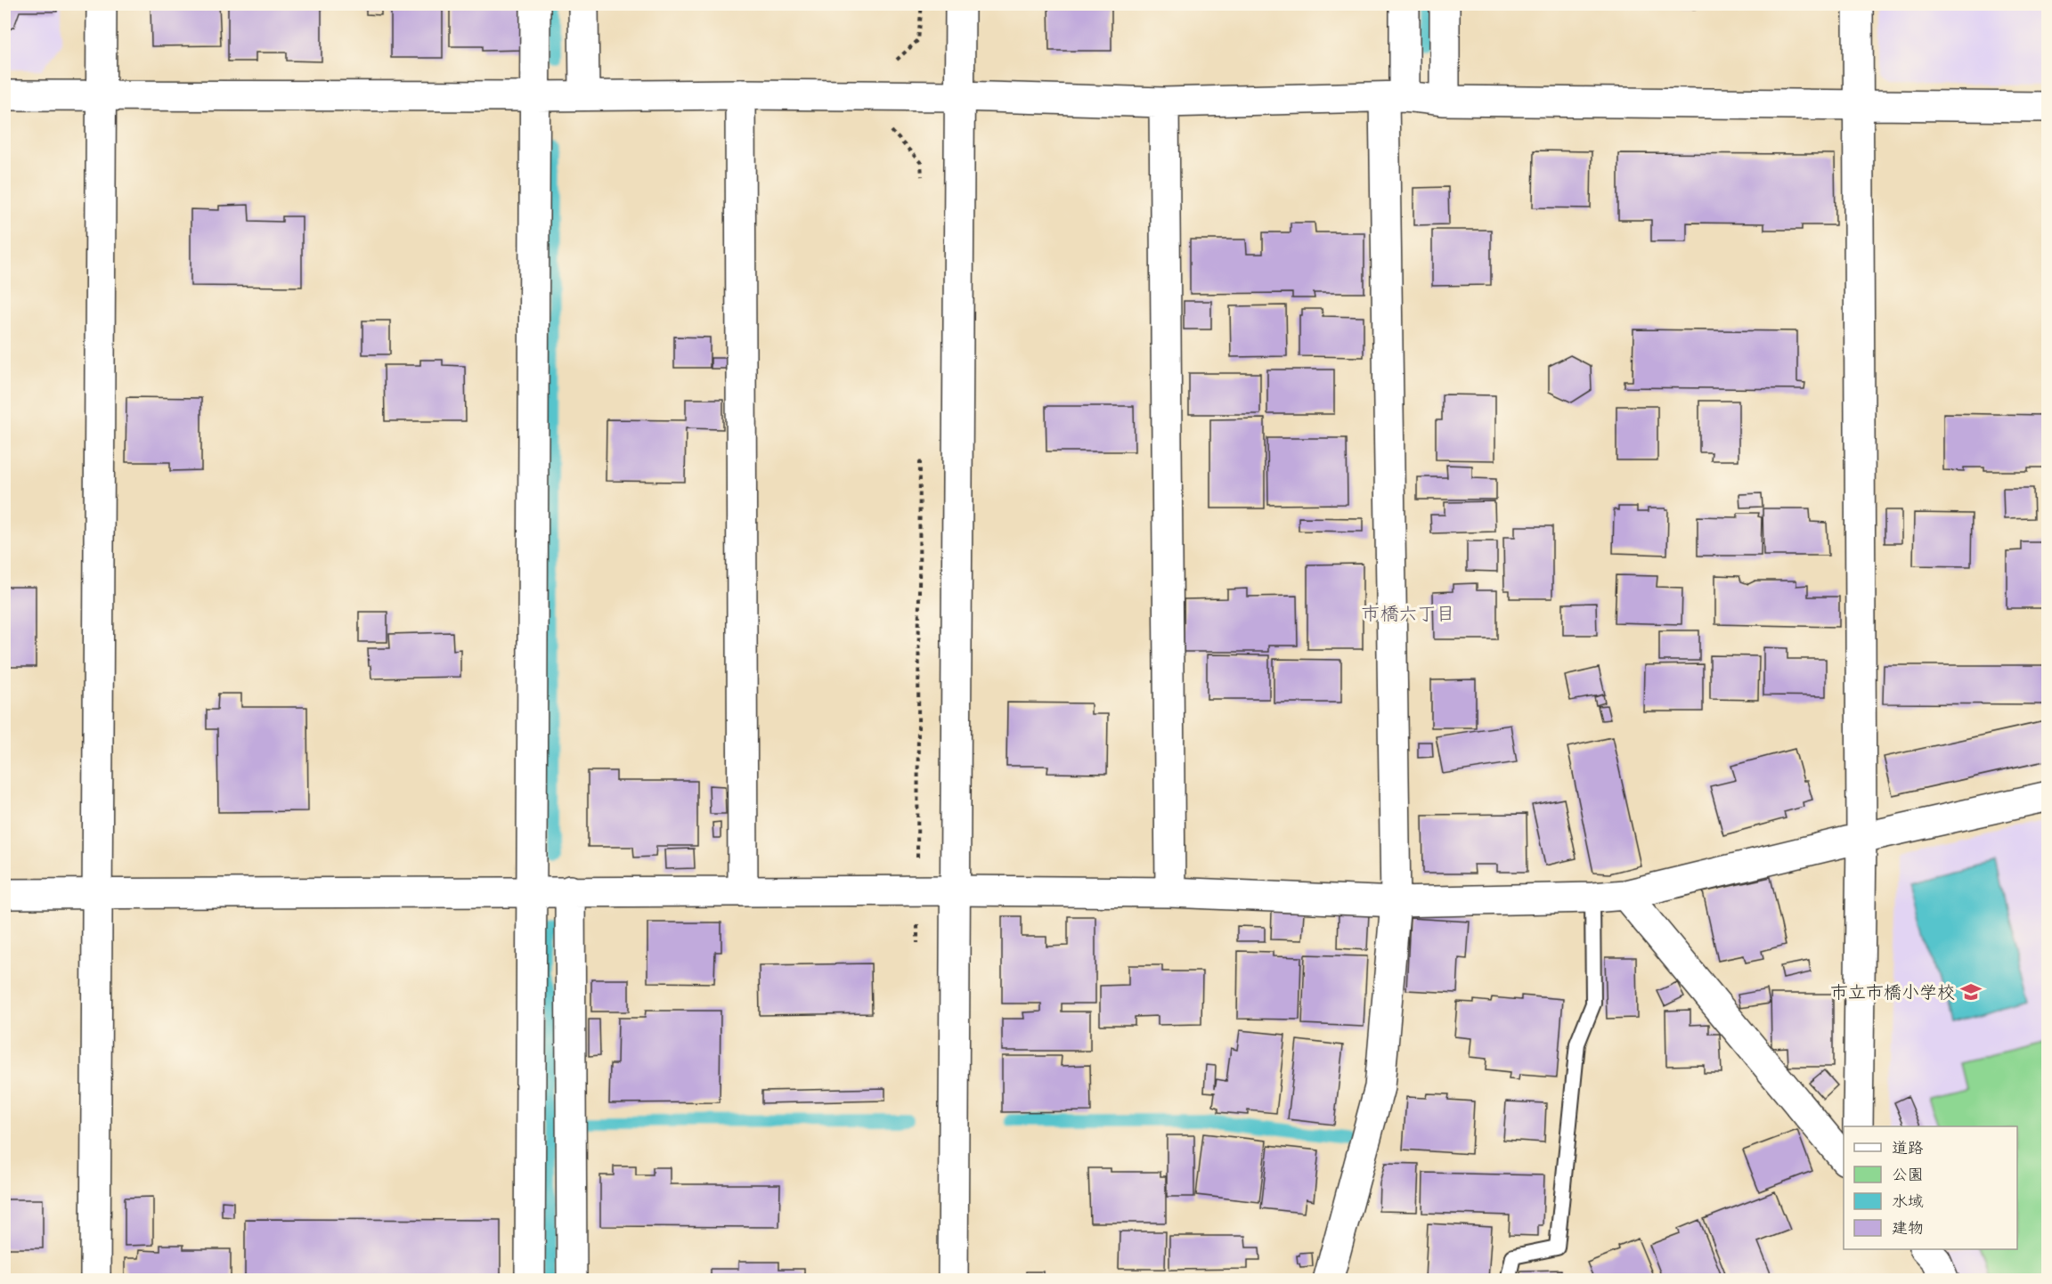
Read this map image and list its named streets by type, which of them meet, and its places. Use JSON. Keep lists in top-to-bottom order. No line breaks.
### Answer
{"districts":["市橋六丁目"],"places":{"school or university":["市立市橋小学校"]},"legend":["道路","公園","水域","建物"]}
